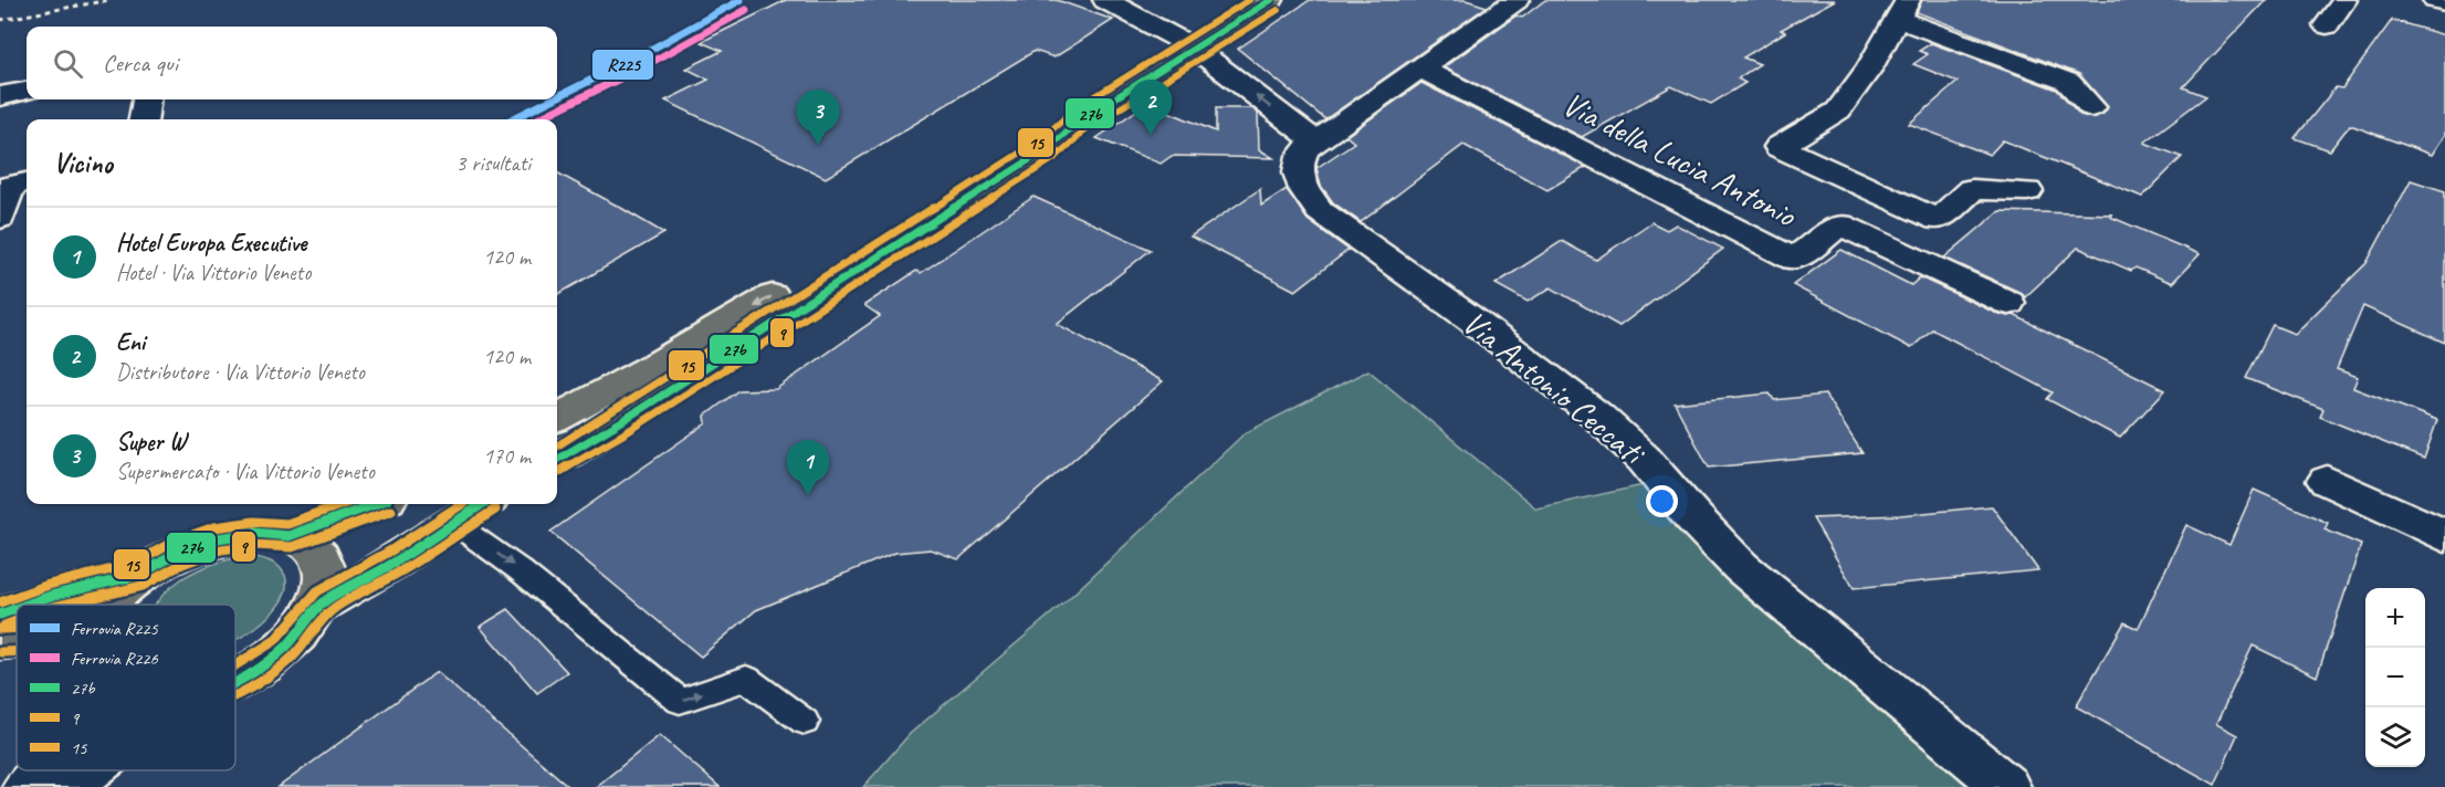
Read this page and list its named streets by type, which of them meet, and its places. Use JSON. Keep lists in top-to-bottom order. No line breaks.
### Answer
{"streets":{"street":["Via della Lucia Antonio","Via Antonio Ceccati"]},"lines":["rail line R225","transit line 27b","transit line 15","rail line R226","transit line 9"],"legend":["Ferrovia R225","Ferrovia R226","27b","9","15"],"page":{"search":"Cerca qui","pins":["2","3","1"],"heading":["Vicino","3 risultati"],"list":[{"mark":"1","name":"Hotel Europa Executive","note":"Hotel · Via Vittorio Veneto","value":"120 m"},{"mark":"2","name":"Eni","note":"Distributore · Via Vittorio Veneto","value":"120 m"},{"mark":"3","name":"Super W","note":"Supermercato · Via Vittorio Veneto","value":"170 m"}],"map_buttons":["+","−"]}}
